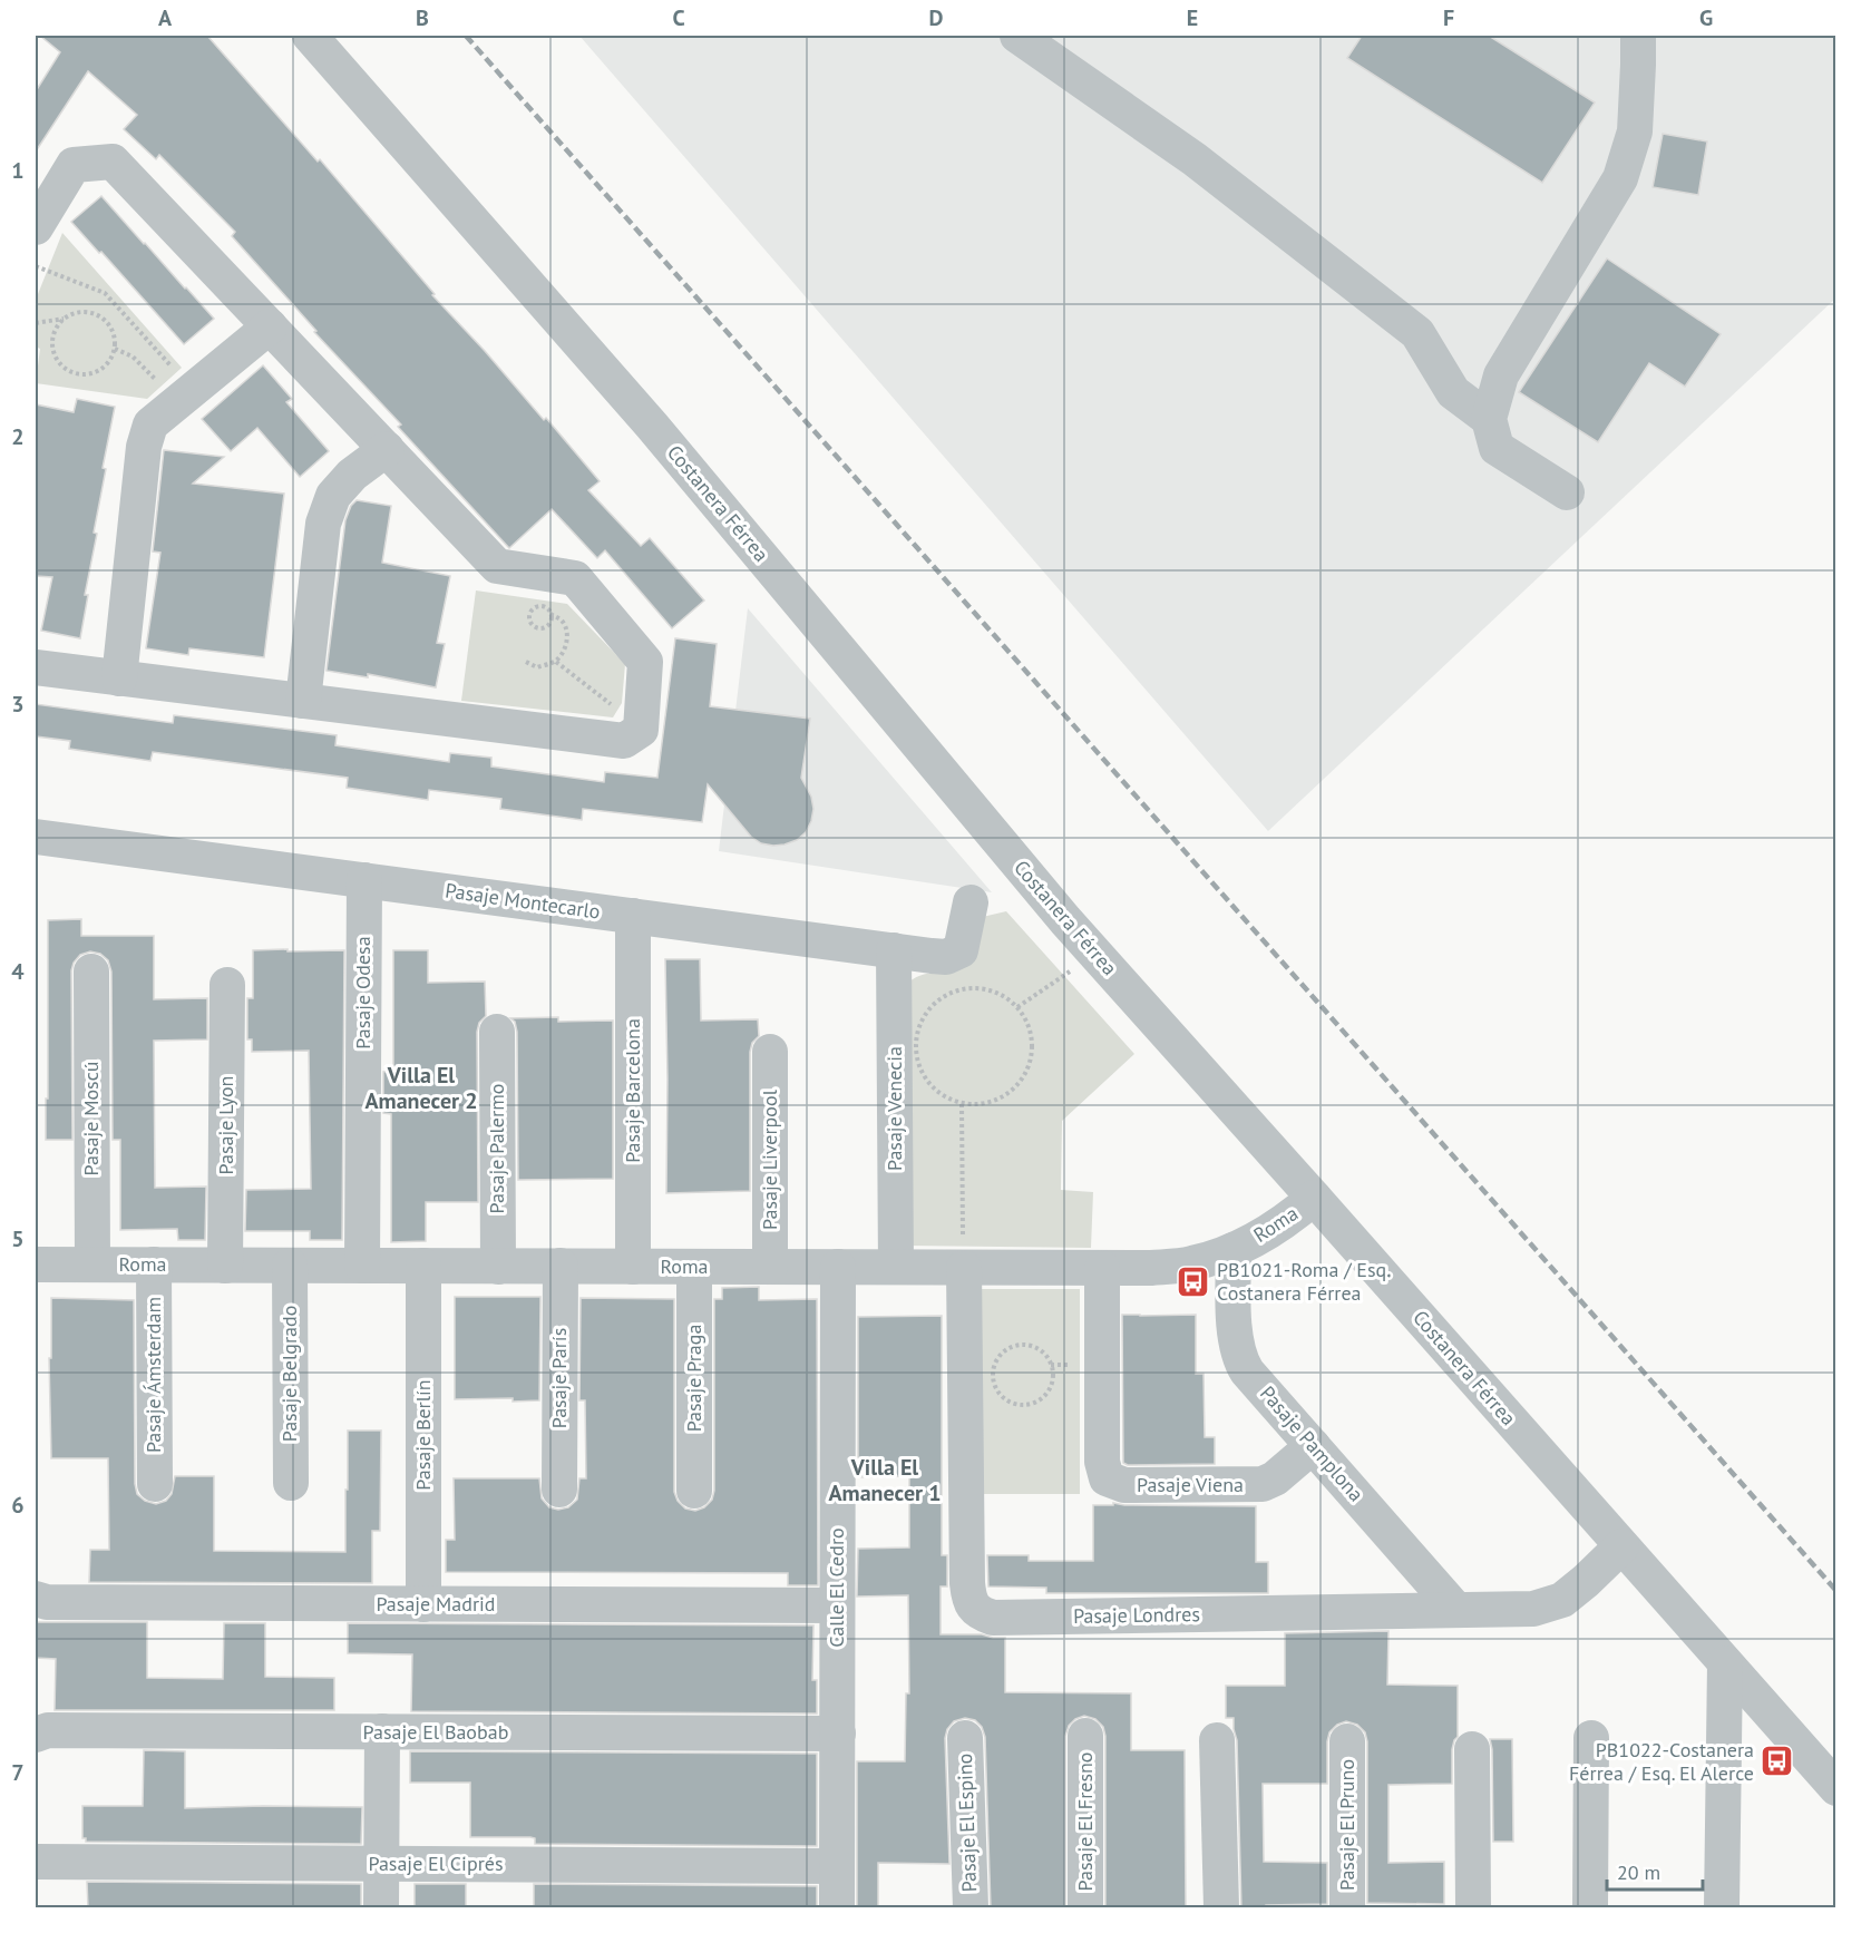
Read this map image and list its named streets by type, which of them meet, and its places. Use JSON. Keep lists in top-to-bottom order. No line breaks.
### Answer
{"streets":{"street":["Costanera Férrea","Pasaje Montecarlo","Pasaje Odesa","Pasaje Barcelona","Pasaje Venecia","Pasaje Moscú","Pasaje Lyon","Pasaje Palermo","Pasaje Liverpool","Roma","Pasaje Belgrado","Pasaje Ámsterdam","Pasaje París","Pasaje Praga","Pasaje Berlín","Pasaje Pamplona","Pasaje Viena","Calle El Cedro","Pasaje Madrid","Pasaje Londres","Pasaje El Baobab","Pasaje El Fresno","Pasaje El Espino","Pasaje El Pruno","Pasaje El Ciprés"]},"crossings":[["Costanera Férrea","Roma"],["Costanera Férrea","Pasaje Londres"],["Pasaje Montecarlo","Pasaje Odesa"],["Pasaje Montecarlo","Pasaje Barcelona"],["Pasaje Montecarlo","Pasaje Venecia"],["Pasaje Odesa","Roma"],["Pasaje Barcelona","Roma"],["Pasaje Venecia","Roma"],["Pasaje Moscú","Roma"],["Pasaje Lyon","Roma"],["Pasaje Palermo","Roma"],["Pasaje Liverpool","Roma"],["Roma","Pasaje Belgrado"],["Roma","Pasaje Ámsterdam"],["Roma","Pasaje París"],["Roma","Pasaje Praga"],["Roma","Pasaje Berlín"],["Roma","Pasaje Pamplona"],["Roma","Pasaje Viena"],["Roma","Calle El Cedro"],["Roma","Pasaje Londres"],["Pasaje Berlín","Pasaje Madrid"],["Pasaje Pamplona","Pasaje Viena"],["Pasaje Pamplona","Pasaje Londres"],["Calle El Cedro","Pasaje Madrid"],["Calle El Cedro","Pasaje El Baobab"],["Calle El Cedro","Pasaje El Ciprés"]],"districts":["Villa El Amanecer 2","Villa El Amanecer 1"],"places":{"bus stop":["PB1021-Roma / Esq. Costanera Férrea","PB1022-Costanera Férrea / Esq. El Alerce"]},"scale_bar":"20 m","grid":{"columns":["A","B","C","D","E","F","G"],"rows":["1","2","3","4","5","6","7"]}}
